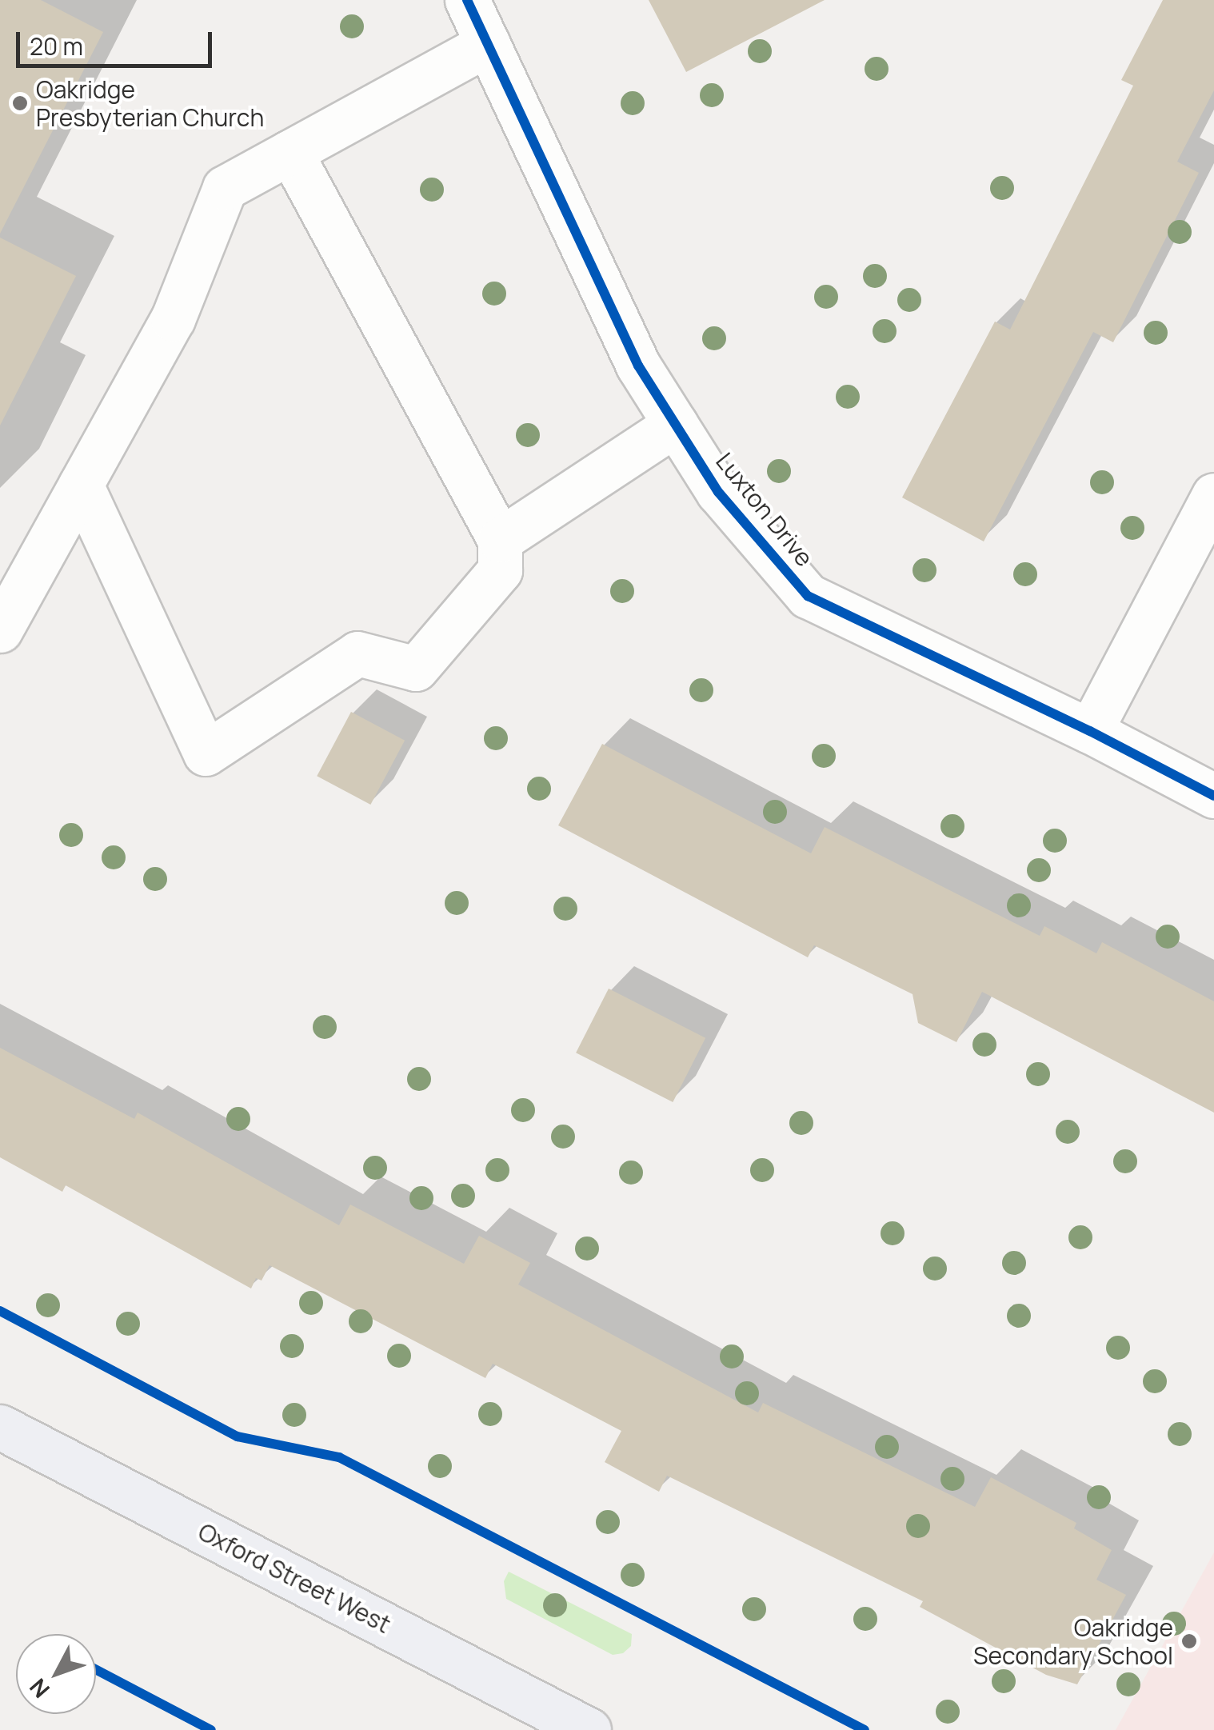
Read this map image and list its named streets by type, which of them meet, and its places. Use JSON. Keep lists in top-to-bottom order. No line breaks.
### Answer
{"streets":{"main road":["Oxford Street West"],"street":["Luxton Drive"]},"places":["Oakridge Presbyterian Church","Oakridge Secondary School"],"scale_bar":"20 m","north":"bottom left"}
